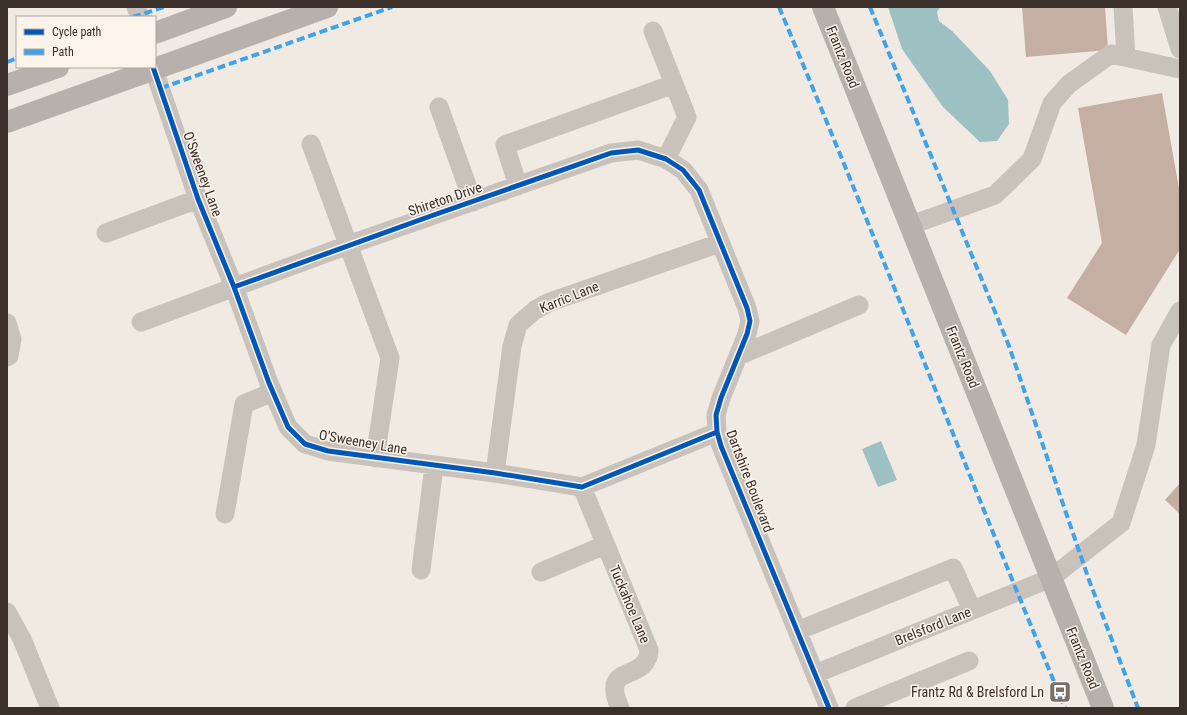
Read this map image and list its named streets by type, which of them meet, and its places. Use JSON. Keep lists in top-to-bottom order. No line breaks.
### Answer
{"streets":{"main road":["Frantz Road"],"street":["O'Sweeney Lane","Shireton Drive","Karric Lane","Dartshire Boulevard","Tuckahoe Lane","Brelsford Lane"]},"crossings":[["Frantz Road","Brelsford Lane"],["O'Sweeney Lane","Shireton Drive"],["O'Sweeney Lane","Karric Lane"],["O'Sweeney Lane","Tuckahoe Lane"],["Shireton Drive","Dartshire Boulevard"],["Karric Lane","Dartshire Boulevard"],["Dartshire Boulevard","Brelsford Lane"]],"places":{"bus stop":["Frantz Rd & Brelsford Ln"]},"legend":["Cycle path","Path"]}
